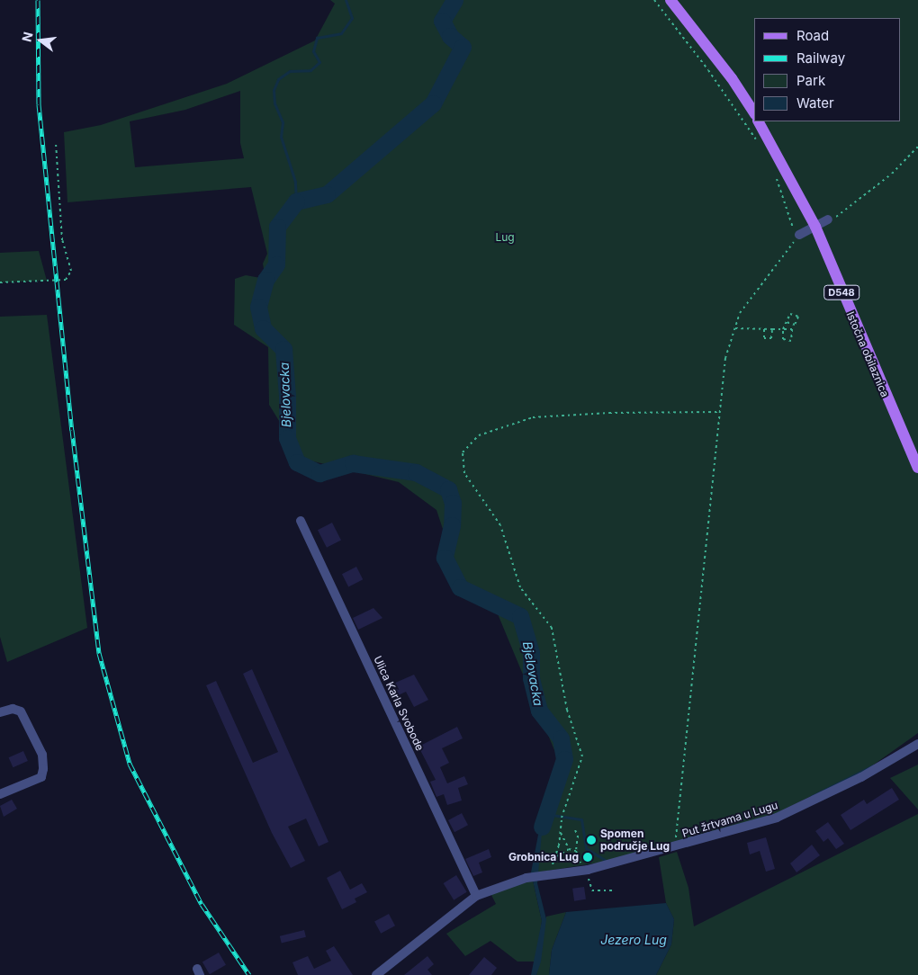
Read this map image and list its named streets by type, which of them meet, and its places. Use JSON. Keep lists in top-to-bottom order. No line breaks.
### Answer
{"streets":{"main road":["D548","Istočna obilaznica"],"street":["Ulica Karla Svobode","Put žrtvama u Lugu"]},"crossings":[["Ulica Karla Svobode","Put žrtvama u Lugu"]],"water":["Bjelovacka","Jezero Lug"],"parks":["Lug"],"places":["Spomen područje Lug","Grobnica Lug"],"legend":["Road","Railway","Park","Water"],"north":"left"}
